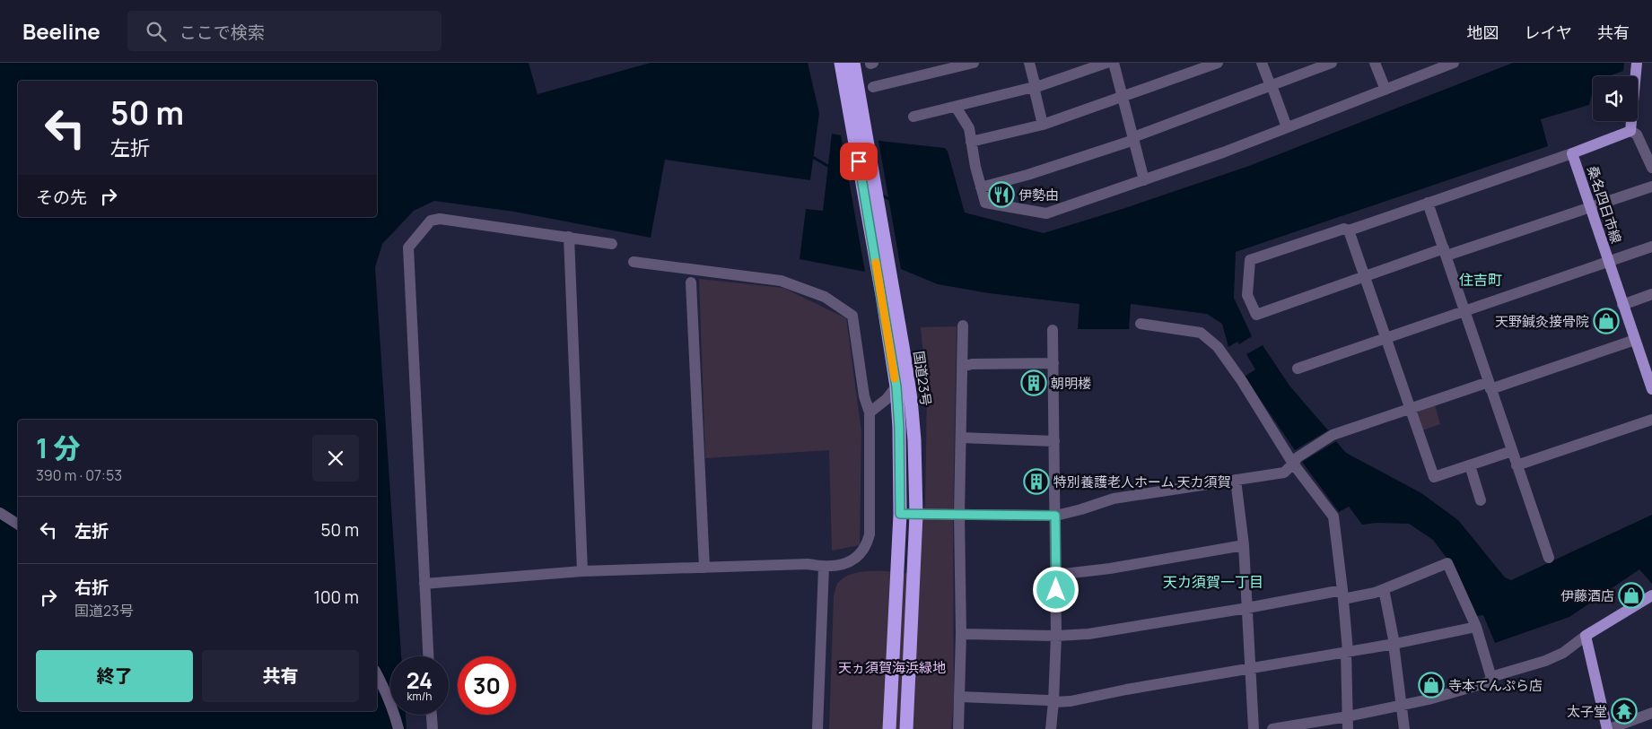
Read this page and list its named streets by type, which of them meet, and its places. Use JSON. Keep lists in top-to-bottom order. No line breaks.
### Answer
{"streets":{"highway":["国道23号"],"main road":["桑名四日市線"]},"districts":["住吉町","天カ須賀一丁目"],"parks":["天ヵ須賀海浜緑地"],"places":{"restaurant":["伊勢由"],"shop":["天野鍼灸接骨院","伊藤酒店","寺本てんぷら店"],"building":["朝明楼","特別養護老人ホーム 天カ須賀"],"temple":["太子堂"]},"page":{"header":"Beeline","search":"ここで検索","nav":["地図","レイヤ","共有"],"turn":["50 m","左折"],"then":"その先","heading":["1 分","390 m · 07:53"],"list":[{"name":"左折","value":"50 m"},{"name":"右折","note":"国道23号","value":"100 m"}],"buttons":["終了","共有"],"speed":"24 km/h","limit":"30"}}
